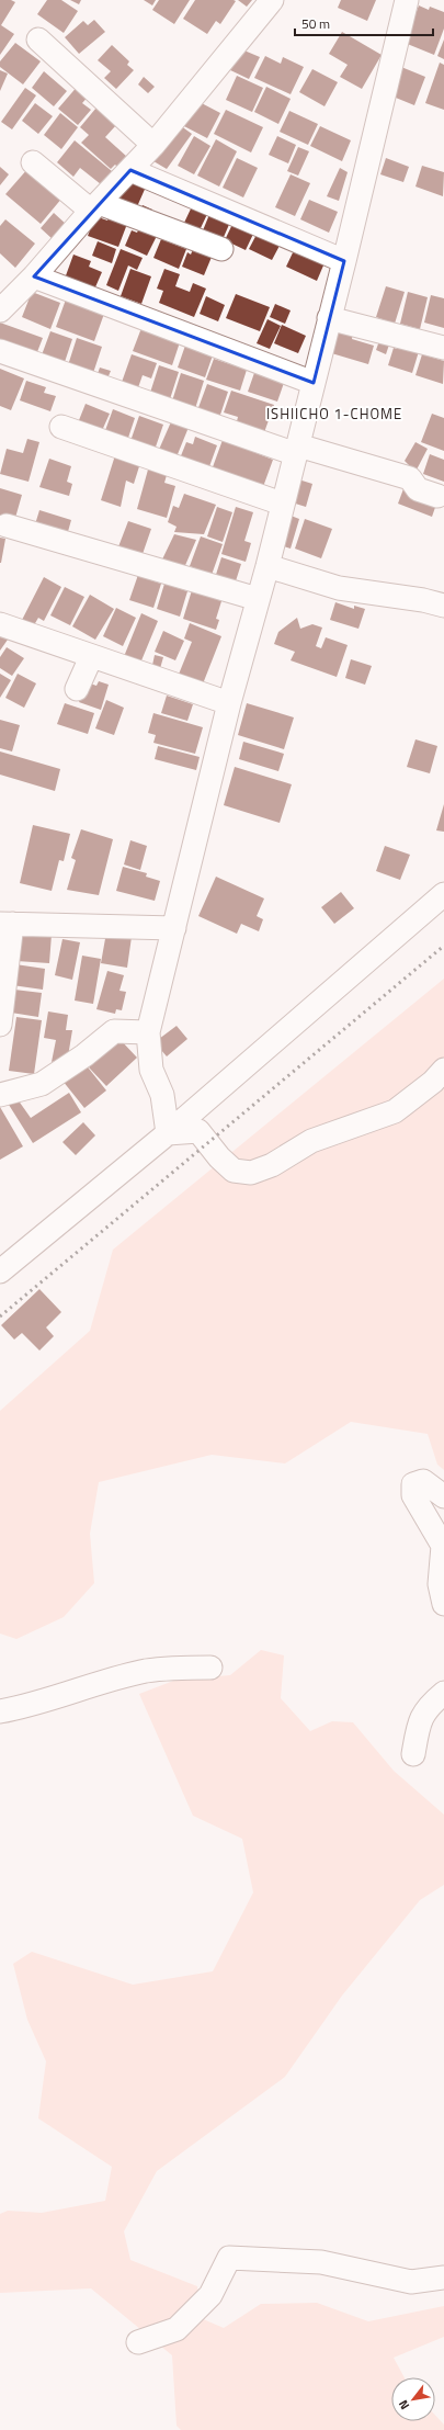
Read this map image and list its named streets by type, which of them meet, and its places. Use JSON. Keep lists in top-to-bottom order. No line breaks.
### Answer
{"districts":["ISHIICHO 1-CHOME"],"scale_bar":"50 m","north":"bottom left"}
